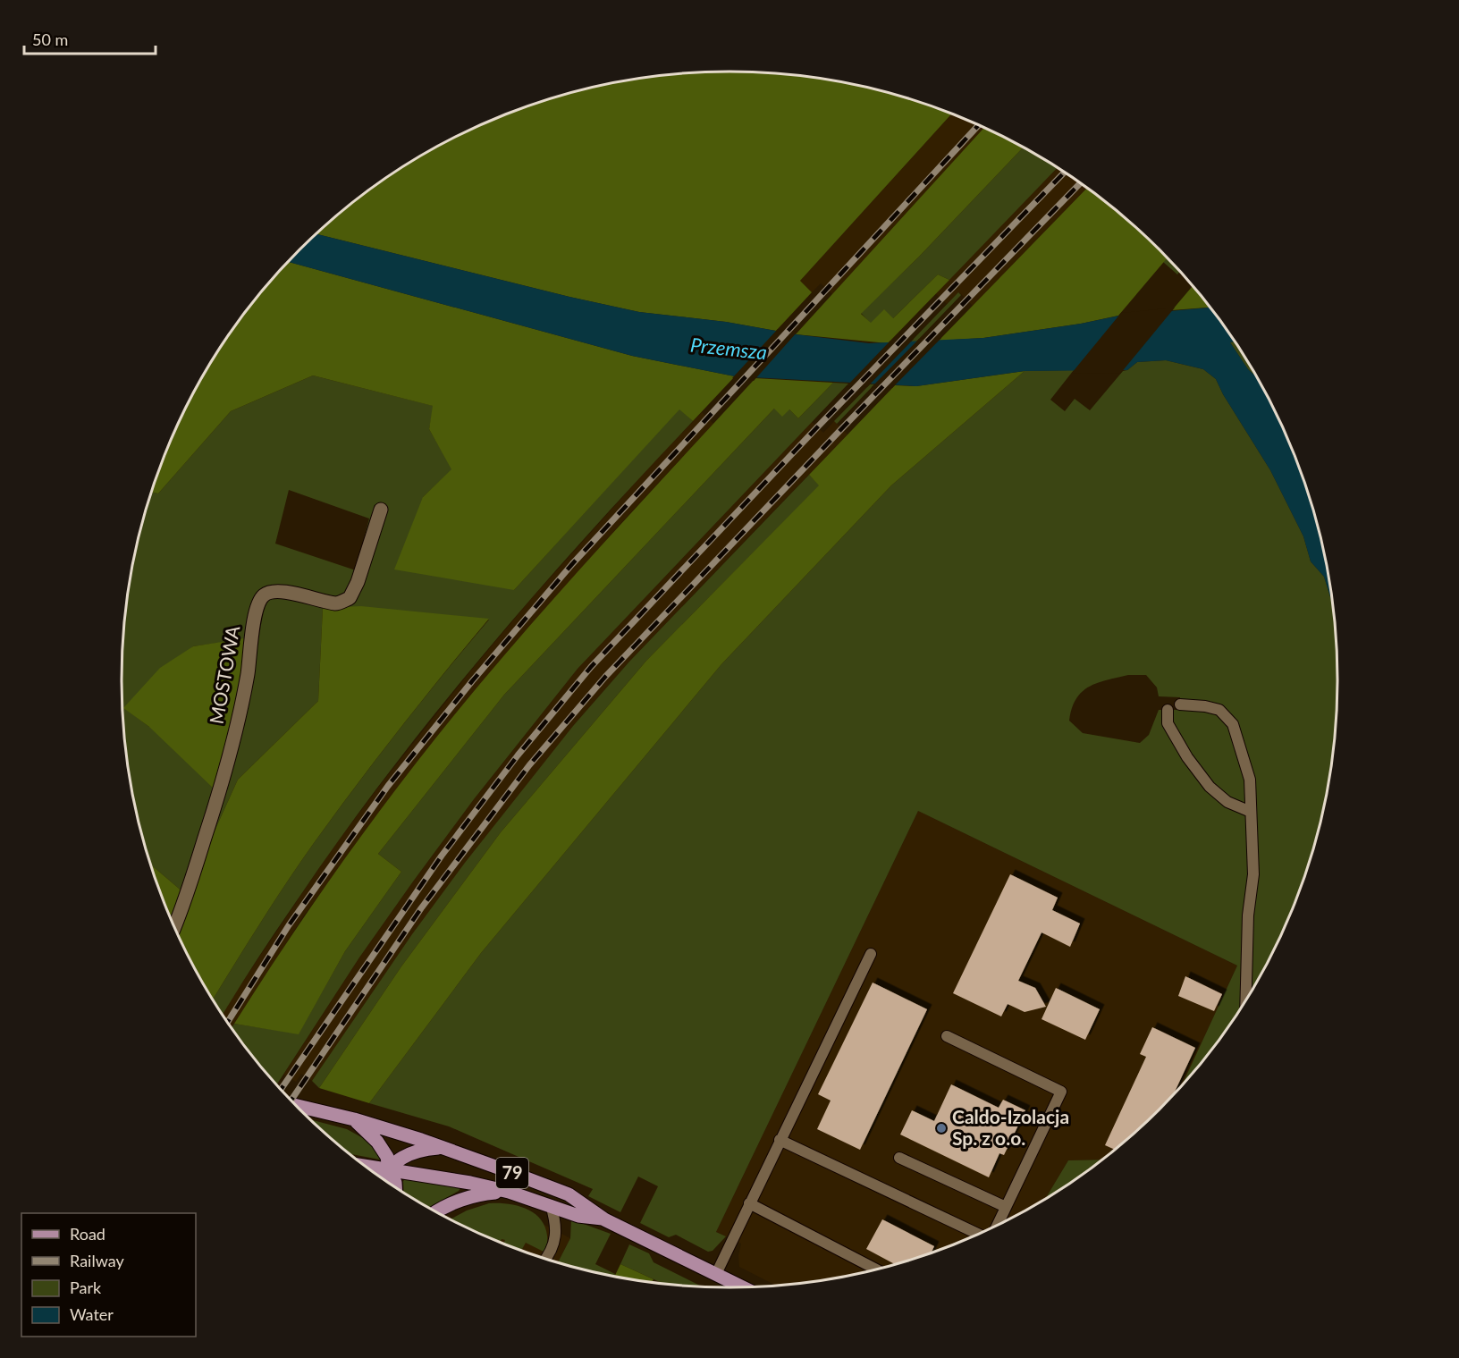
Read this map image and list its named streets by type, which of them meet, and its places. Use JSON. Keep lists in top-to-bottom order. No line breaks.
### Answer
{"streets":{"main road":["79"],"street":["MOSTOWA"]},"water":["Przemsza"],"places":["Caldo-Izolacja Sp. z o.o."],"legend":["Road","Railway","Park","Water"],"scale_bar":"50 m"}
